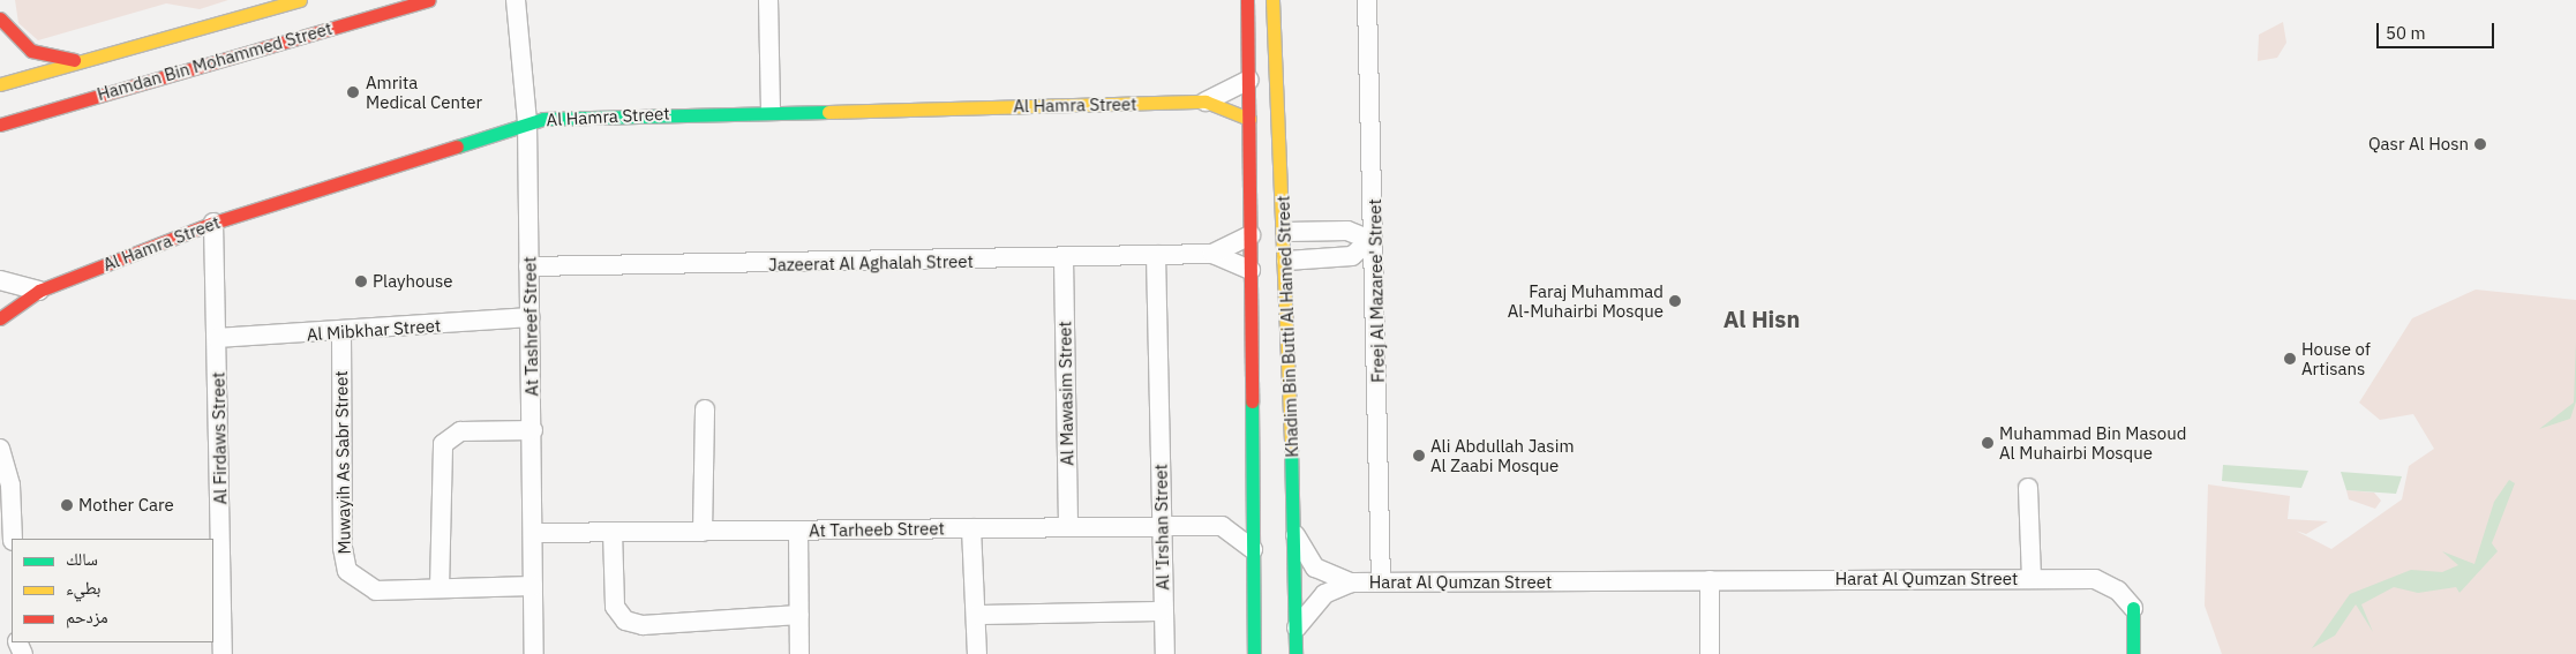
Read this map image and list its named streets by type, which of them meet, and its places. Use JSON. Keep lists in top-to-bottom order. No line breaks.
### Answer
{"streets":{"street":["Hamdan Bin Mohammed Street","Al Hamra Street","Jazeerat Al Aghalah Street","Freej Al Mazaree' Street","At Tashreef Street","Khadim Bin Butti Al Hamed Street","Al Mibkhar Street","Al Mawasim Street","Al Firdaws Street","Muwayih As Sabr Street","Al 'Irshan Street","At Tarheeb Street","Harat Al Qumzan Street"]},"crossings":[["Al Hamra Street","At Tashreef Street"],["Al Hamra Street","Khadim Bin Butti Al Hamed Street"],["Al Hamra Street","Al Firdaws Street"],["Jazeerat Al Aghalah Street","At Tashreef Street"],["Jazeerat Al Aghalah Street","Khadim Bin Butti Al Hamed Street"],["Jazeerat Al Aghalah Street","Al Mawasim Street"],["Jazeerat Al Aghalah Street","Al 'Irshan Street"],["Freej Al Mazaree' Street","Harat Al Qumzan Street"],["At Tashreef Street","Al Mibkhar Street"],["At Tashreef Street","Muwayih As Sabr Street"],["At Tashreef Street","At Tarheeb Street"],["Khadim Bin Butti Al Hamed Street","Harat Al Qumzan Street"],["Al Mibkhar Street","Al Firdaws Street"],["Al Mibkhar Street","Muwayih As Sabr Street"],["Al Mawasim Street","At Tarheeb Street"],["Al 'Irshan Street","At Tarheeb Street"]],"districts":["Al Hisn"],"places":["Amrita Medical Center","Qasr Al Hosn","Playhouse","Faraj Muhammad Al-Muhairbi Mosque","House of Artisans","Muhammad Bin Masoud Al Muhairbi Mosque","Ali Abdullah Jasim Al Zaabi Mosque","Mother Care"],"legend":["سالك","بطيء","مزدحم"],"scale_bar":"50 m"}
